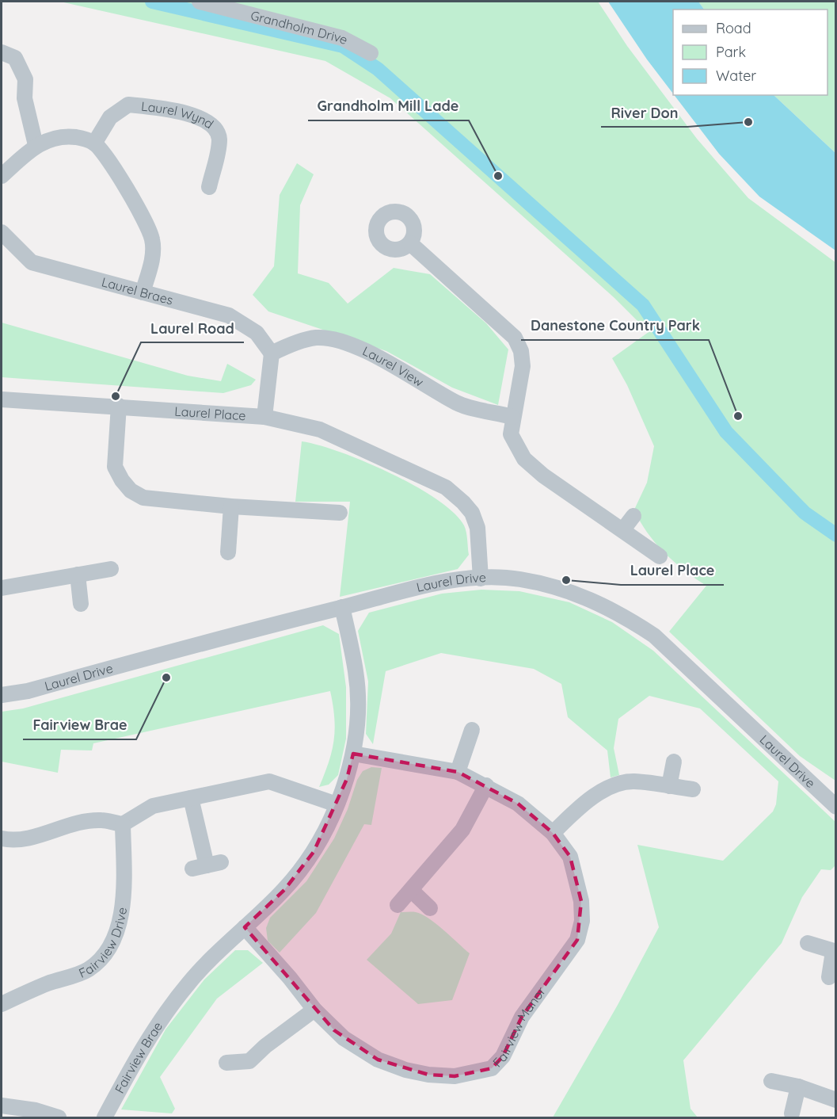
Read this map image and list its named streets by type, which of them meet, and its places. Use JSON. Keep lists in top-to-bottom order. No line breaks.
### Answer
{"streets":{"street":["Grandholm Drive","Laurel Wynd","Laurel Braes","Laurel View","Laurel Place","Laurel Drive","Fairview Drive","Fairview Manor","Fairview Brae"]},"crossings":[["Laurel Braes","Laurel View"],["Laurel Place","Laurel Drive"],["Laurel Drive","Fairview Brae"],["Fairview Manor","Fairview Brae"]],"places":["River Don","Grandholm Mill Lade","Laurel Road","Danestone Country Park","Laurel Place","Fairview Brae"],"legend":["Road","Park","Water"]}
